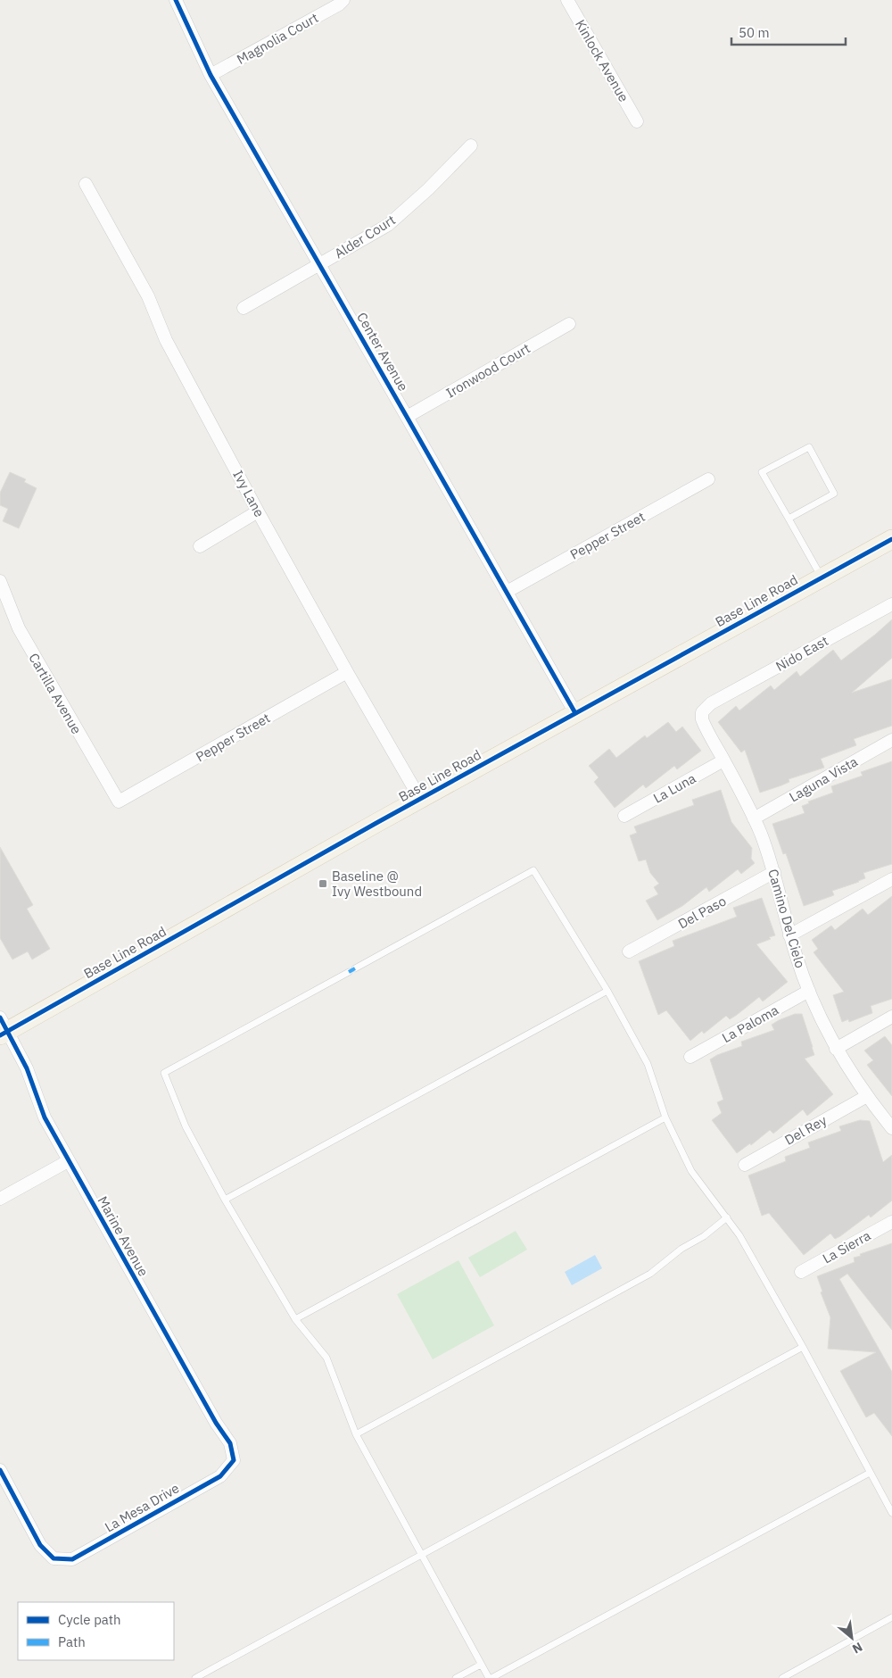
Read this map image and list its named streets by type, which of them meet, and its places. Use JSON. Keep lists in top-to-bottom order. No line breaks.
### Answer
{"streets":{"main road":["Base Line Road"],"street":["Magnolia Court","Kinlock Avenue","Alder Court","Center Avenue","Ironwood Court","Ivy Lane","Pepper Street","Nido East","Cartilla Avenue","Laguna Vista","La Luna","Del Paso","Camino Del Cielo","La Paloma","Del Rey","Marine Avenue","La Sierra","La Mesa Drive"]},"crossings":[["Magnolia Court","Center Avenue"],["Alder Court","Center Avenue"],["Center Avenue","Ironwood Court"],["Center Avenue","Pepper Street"],["Center Avenue","Base Line Road"],["Ivy Lane","Pepper Street"],["Ivy Lane","Base Line Road"],["Pepper Street","Cartilla Avenue"],["Base Line Road","Marine Avenue"],["Nido East","Camino Del Cielo"],["Laguna Vista","Camino Del Cielo"],["La Luna","Camino Del Cielo"],["Del Paso","Camino Del Cielo"],["Camino Del Cielo","La Paloma"],["Camino Del Cielo","Del Rey"],["Marine Avenue","La Mesa Drive"]],"places":{"transit":["Baseline @ Ivy Westbound"]},"legend":["Cycle path","Path"],"scale_bar":"50 m","north":"bottom right"}
